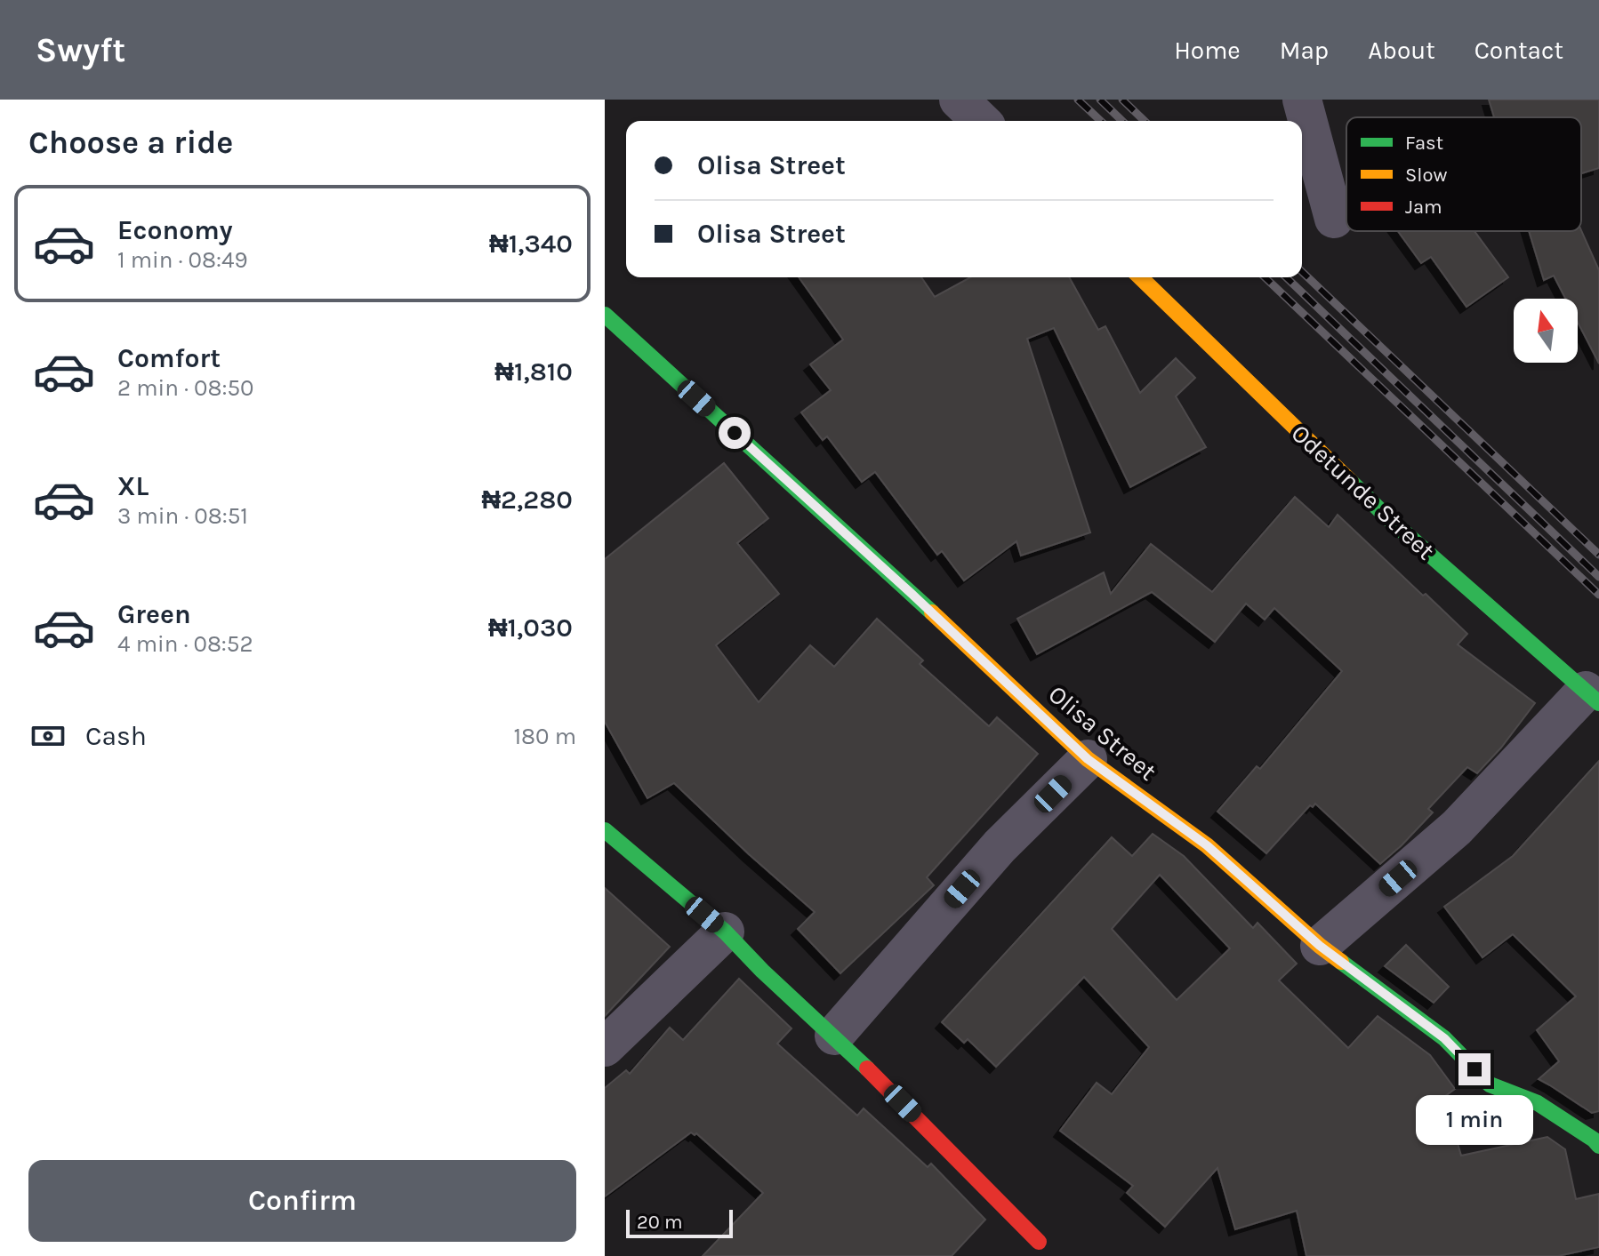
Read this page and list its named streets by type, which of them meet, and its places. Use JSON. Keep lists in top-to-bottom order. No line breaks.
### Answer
{"streets":{"street":["Odetunde Street","Olisa Street"]},"legend":["Fast","Slow","Jam"],"scale_bar":"20 m","north":"top","page":{"header":"Swyft","nav":["Home","Map","About","Contact"],"heading":"Choose a ride","banner":["Olisa Street","Olisa Street"],"list":[{"name":"Economy","note":"1 min · 08:49","value":"₦1,340"},{"name":"Comfort","note":"2 min · 08:50","value":"₦1,810"},{"name":"XL","note":"3 min · 08:51","value":"₦2,280"},{"name":"Green","note":"4 min · 08:52","value":"₦1,030"}],"pay":["Cash","180 m"],"bubble":"1 min","buttons":"Confirm","scale":"20 m"}}
